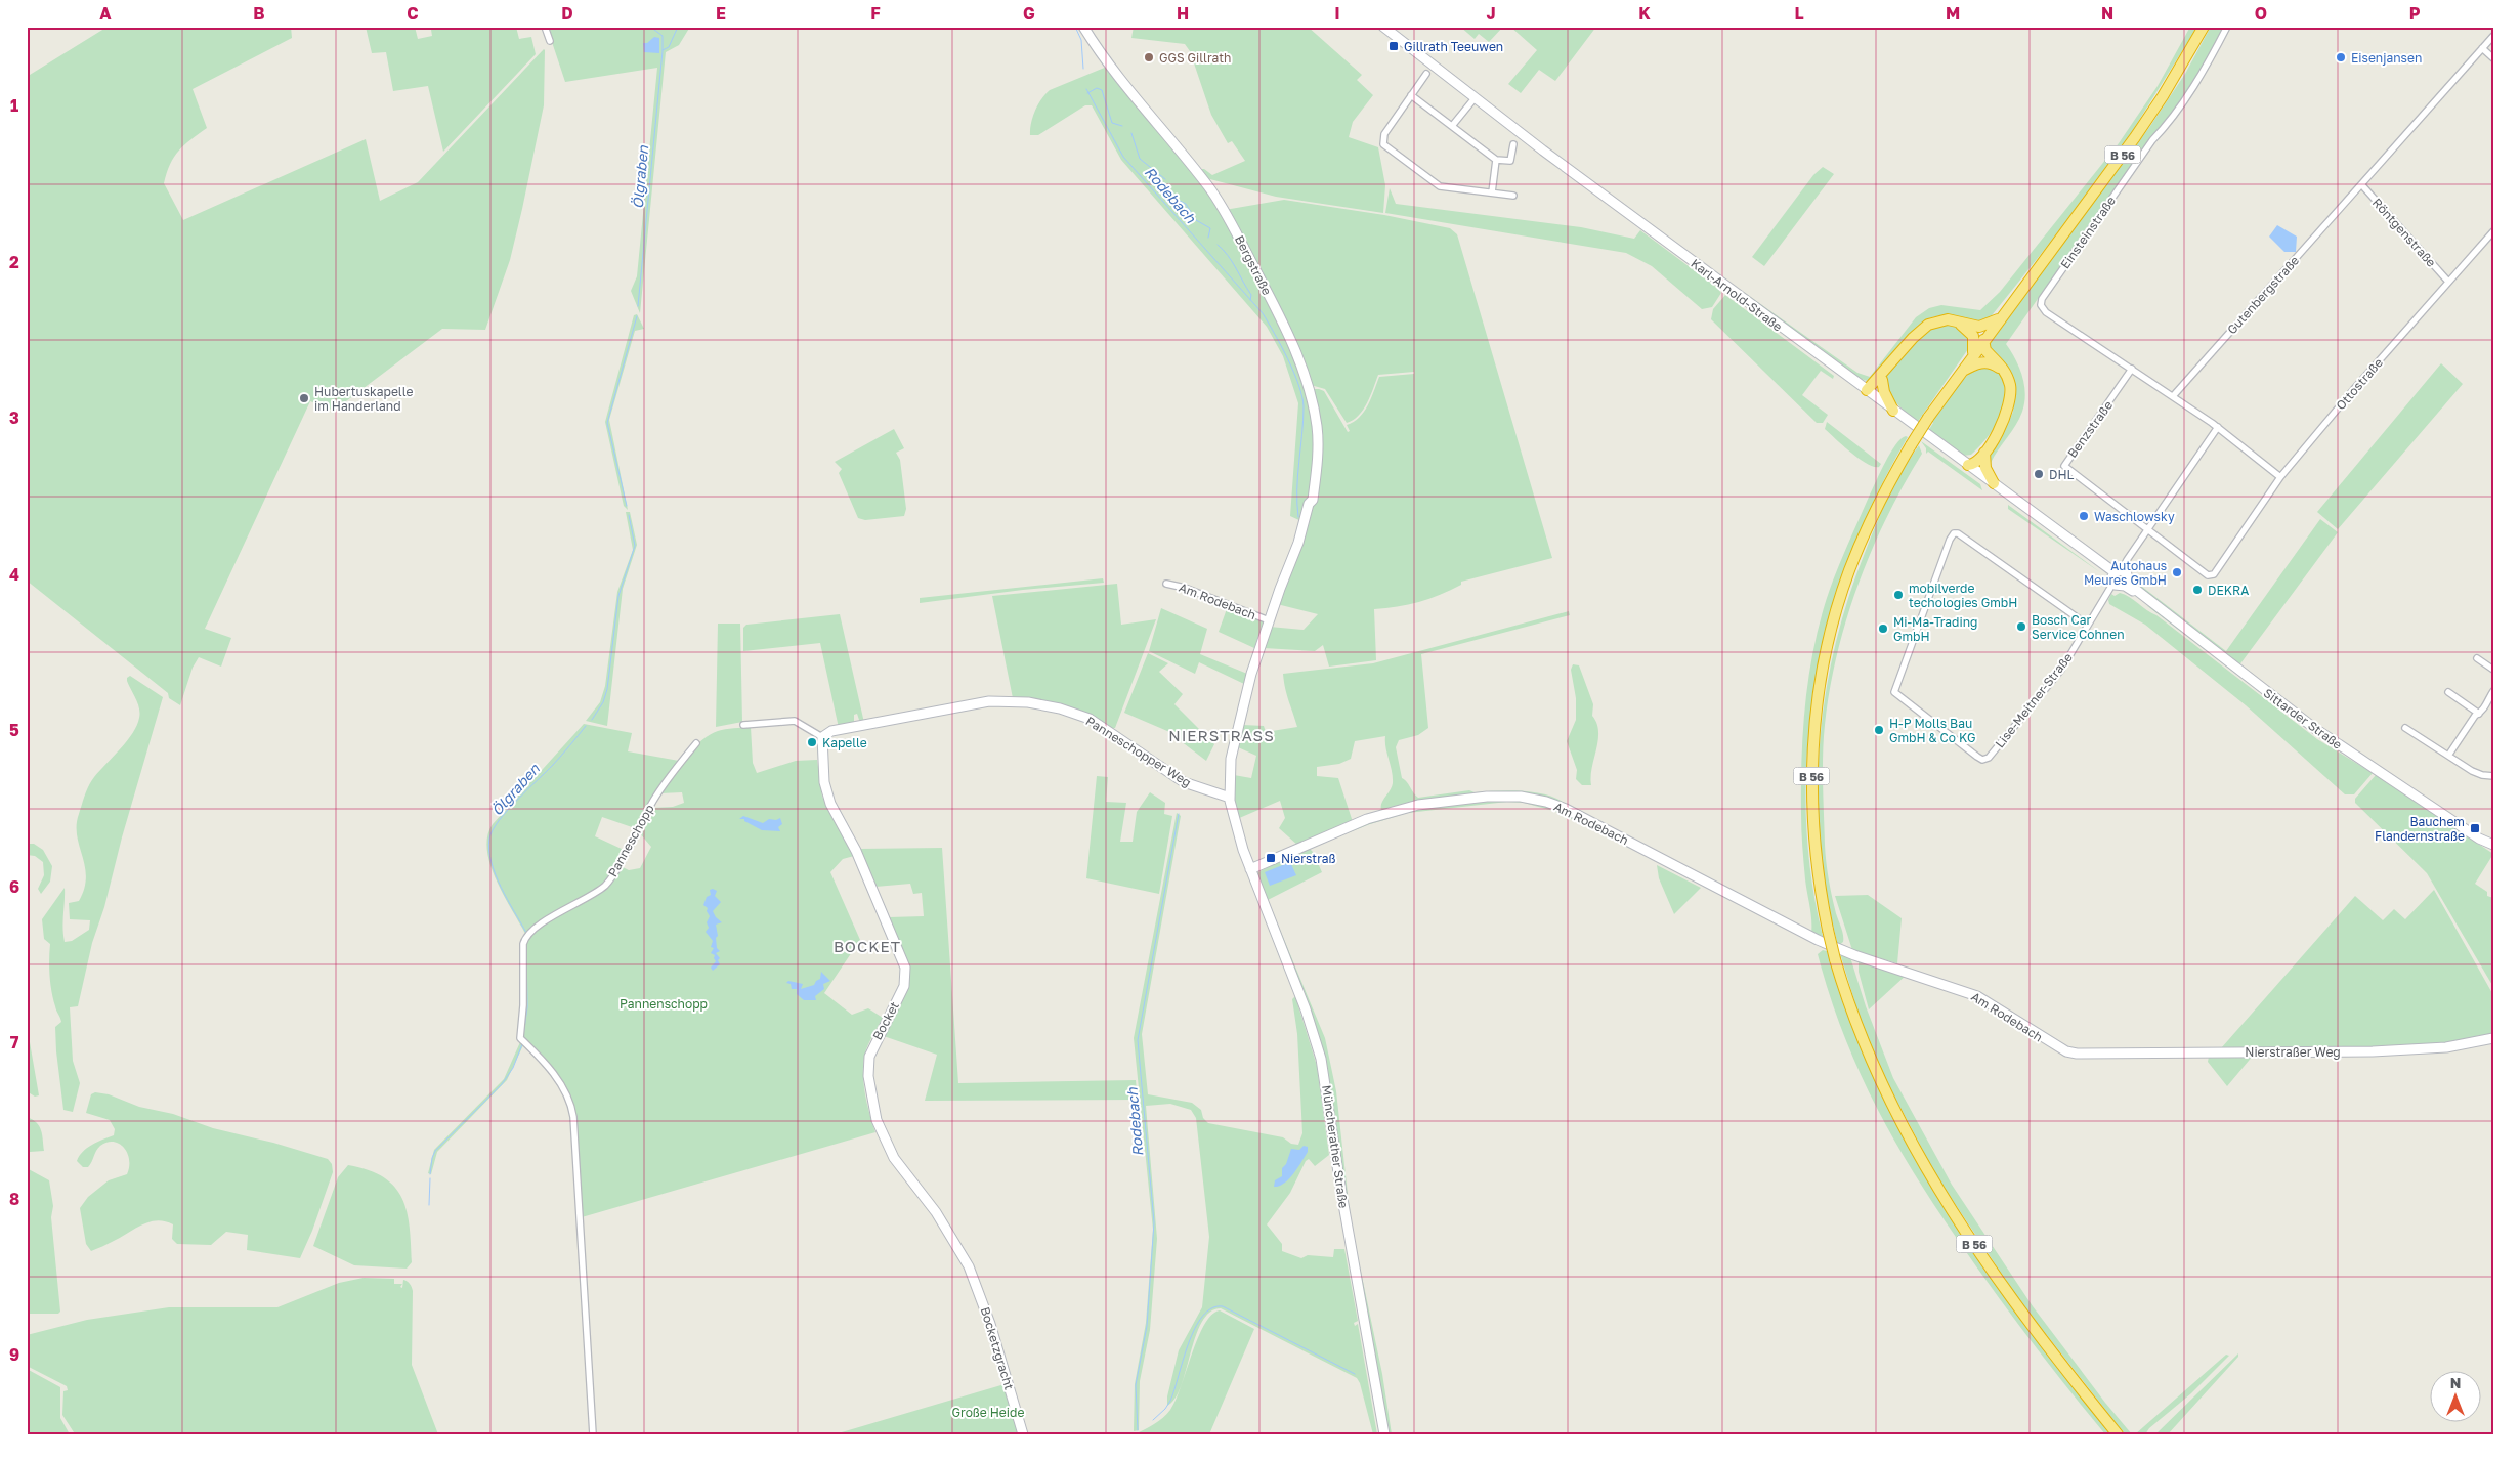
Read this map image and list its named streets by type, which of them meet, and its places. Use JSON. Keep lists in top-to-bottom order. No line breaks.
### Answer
{"streets":{"highway":["B 56"],"street":["Einsteinstraße","Röntgenstraße","Bergstraße","Karl-Arnold-Straße","Gutenbergstraße","Ottostraße","Benzstraße","Am Rodebach","Lise-Meitner-Straße","Sittarder Straße","Panneschopper Weg","Panneschopp","Bocket","Nierstraßer Weg","Müncherather Straße","Bocketzgracht"]},"crossings":[["Einsteinstraße","Gutenbergstraße"],["Einsteinstraße","Benzstraße"],["Röntgenstraße","Gutenbergstraße"],["Röntgenstraße","Ottostraße"],["Bergstraße","Am Rodebach"],["Karl-Arnold-Straße","Lise-Meitner-Straße"],["Karl-Arnold-Straße","Sittarder Straße"],["Ottostraße","Benzstraße"],["Am Rodebach","Panneschopper Weg"],["Am Rodebach","Nierstraßer Weg"],["Am Rodebach","Müncherather Straße"],["Lise-Meitner-Straße","Sittarder Straße"],["Panneschopper Weg","Bocket"],["Bocket","Bocketzgracht"]],"districts":["NIERSTRASS","BOCKET"],"water":["Ölgraben","Rodebach"],"parks":["Pannenschopp","Große Heide"],"places":{"transit":["Gillrath Teeuwen","Bauchem Flandernstraße","Nierstraß"],"other":["GGS Gillrath","Eisenjansen","Hubertuskapelle im Handerland","DHL","Waschlowsky","Autohaus Meures GmbH","DEKRA","mobilverde techologies GmbH","Bosch Car Service Cohnen","Mi-Ma-Trading GmbH","H-P Molls Bau GmbH & Co KG","Kapelle"]},"north":"top","grid":{"columns":["A","B","C","D","E","F","G","H","I","J","K","L","M","N","O","P"],"rows":["1","2","3","4","5","6","7","8","9"]}}
